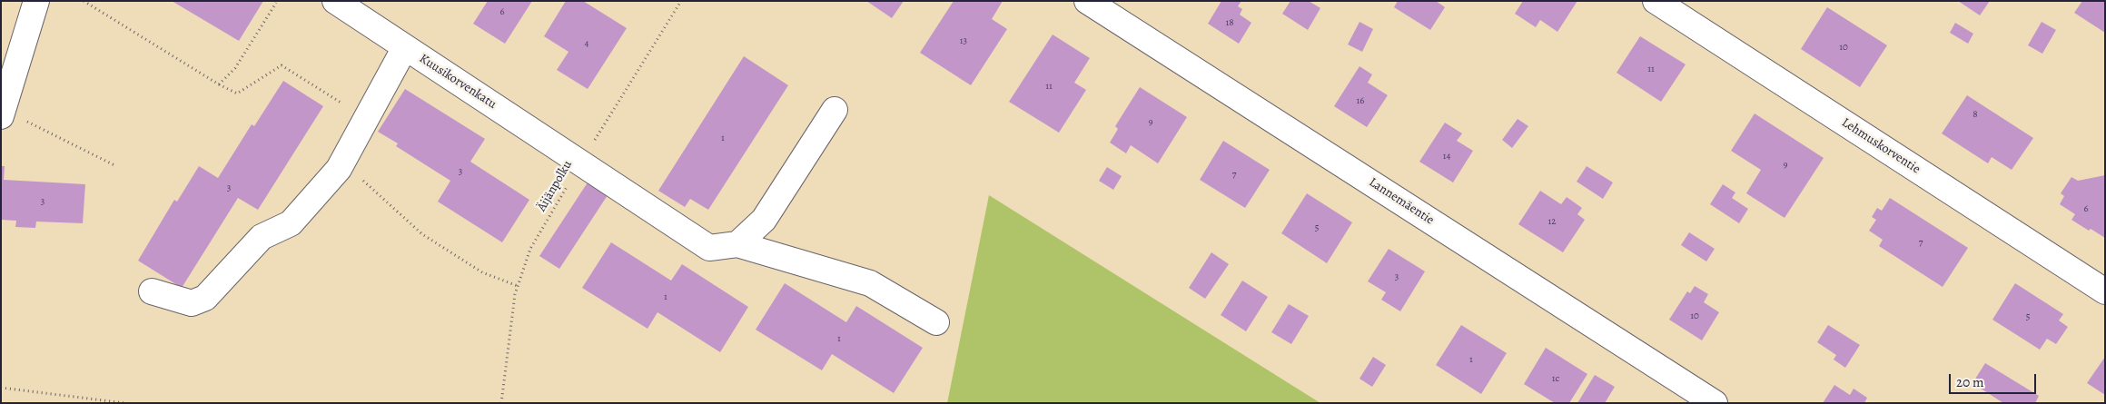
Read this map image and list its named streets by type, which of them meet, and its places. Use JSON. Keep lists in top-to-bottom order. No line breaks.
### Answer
{"streets":{"street":["Kuusikorvenkatu","Lehmuskorventie","Lannemäentie"],"path":["Äijänpolku"]},"crossings":[["Kuusikorvenkatu","Äijänpolku"]],"house_numbers":["6","18","13","4","10","11","11","16","8","9","1","14","9","3","7","3","3","6","12","5","7","3","1","10","5","1","1","1c"],"scale_bar":"20 m"}
